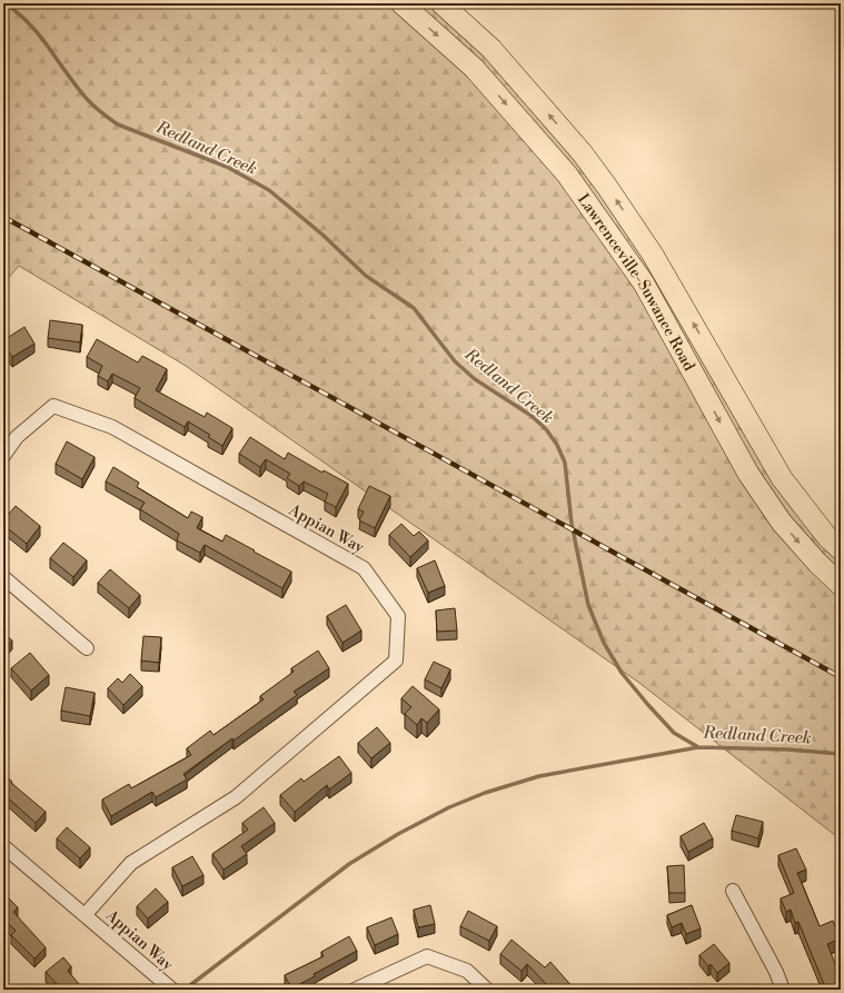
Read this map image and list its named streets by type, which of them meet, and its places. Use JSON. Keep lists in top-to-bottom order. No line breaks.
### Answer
{"streets":{"main road":["Lawrenceville-Suwanee Road"],"street":["Appian Way"]},"water":["Redland Creek"]}
